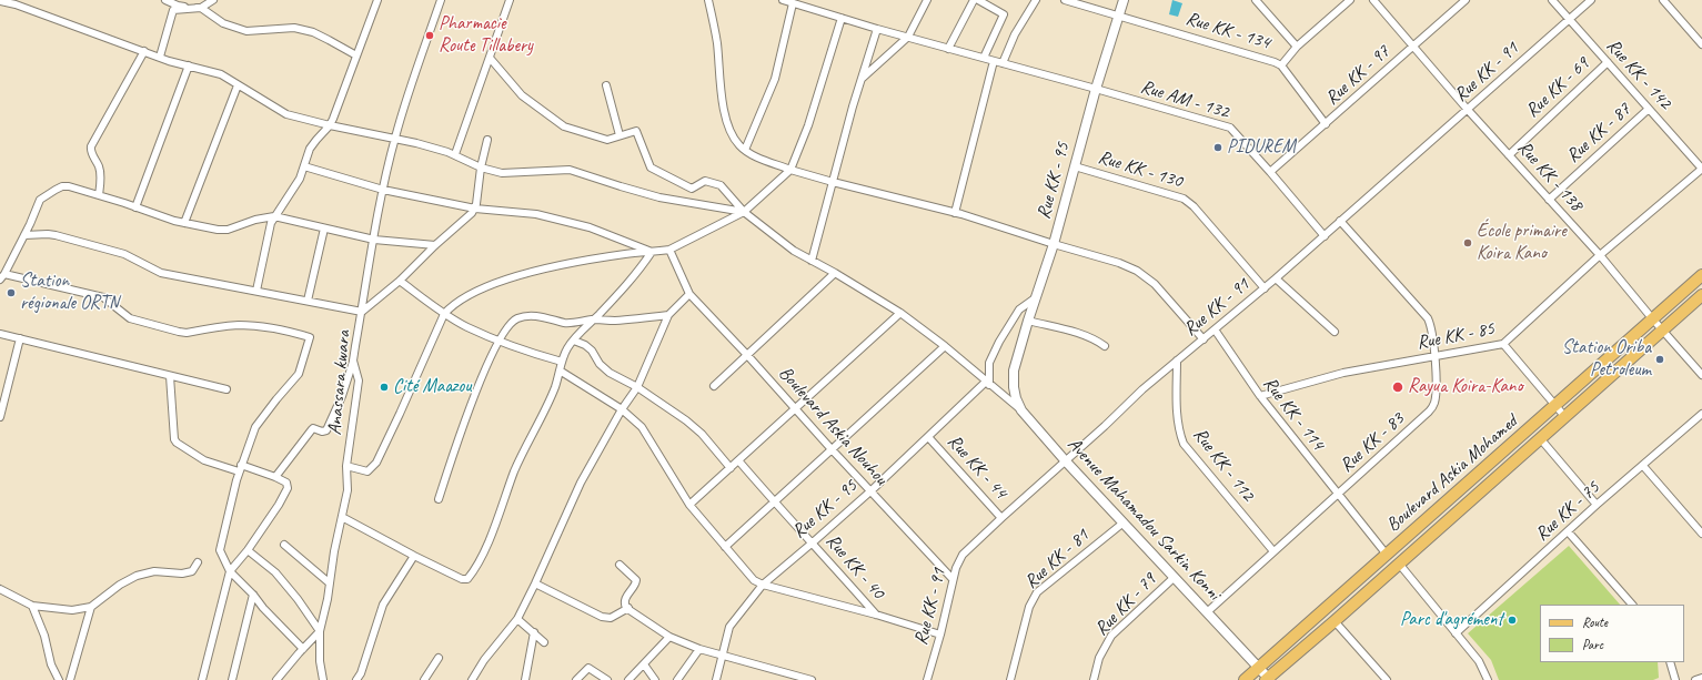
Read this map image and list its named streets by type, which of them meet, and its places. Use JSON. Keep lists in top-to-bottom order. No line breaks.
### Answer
{"streets":{"main road":["Boulevard Askia Mohamed"],"street":["Rue KK - 134","Rue KK - 91","Rue KK - 142","Rue KK - 97","Rue KK - 69","Rue AM - 132","Rue KK - 87","Rue KK - 130","Rue KK - 138","Rue KK - 95","Rue KK - 85","Anassara kwara","Rue KK - 114","Boulevard Askia Nouhou","Rue KK - 83","Rue KK - 112","Rue KK - 44","Rue KK - 75","Avenue Mahamadou Sarkin Konni","Rue KK - 81","Rue KK - 40","Rue KK - 79"]},"crossings":[["Rue KK - 134","Rue KK - 97"],["Rue KK - 134","Rue KK - 95"],["Rue KK - 91","Rue KK - 142"],["Rue KK - 91","Rue AM - 132"],["Rue KK - 91","Rue KK - 130"],["Rue KK - 91","Rue KK - 138"],["Rue KK - 91","Rue KK - 114"],["Rue KK - 91","Boulevard Askia Nouhou"],["Rue KK - 91","Rue KK - 83"],["Rue KK - 91","Rue KK - 112"],["Rue KK - 91","Rue KK - 44"],["Rue KK - 91","Avenue Mahamadou Sarkin Konni"],["Rue KK - 142","Rue KK - 69"],["Rue KK - 142","Rue KK - 87"],["Rue KK - 142","Rue KK - 85"],["Rue KK - 97","Rue AM - 132"],["Rue KK - 97","Rue KK - 138"],["Rue KK - 69","Rue KK - 138"],["Rue AM - 132","Rue KK - 95"],["Rue KK - 87","Rue KK - 138"],["Rue KK - 130","Rue KK - 95"],["Rue KK - 138","Rue KK - 85"],["Rue KK - 138","Boulevard Askia Mohamed"],["Rue KK - 95","Boulevard Askia Nouhou"],["Rue KK - 95","Rue KK - 44"],["Rue KK - 95","Avenue Mahamadou Sarkin Konni"],["Rue KK - 95","Rue KK - 40"],["Rue KK - 85","Rue KK - 114"],["Rue KK - 85","Rue KK - 83"],["Rue KK - 114","Rue KK - 83"],["Rue KK - 114","Boulevard Askia Mohamed"],["Rue KK - 83","Rue KK - 112"],["Rue KK - 83","Avenue Mahamadou Sarkin Konni"],["Boulevard Askia Mohamed","Avenue Mahamadou Sarkin Konni"],["Avenue Mahamadou Sarkin Konni","Rue KK - 81"],["Avenue Mahamadou Sarkin Konni","Rue KK - 79"]],"places":["Pharmacie Route Tillabery","PIDUREM","École primaire Koira Kano","Station régionale ORTN","Station Oriba Petroleum","Cité Maazou","Rayua Koira-Kano","Parc d'agrément"],"legend":["Route","Parc"]}
